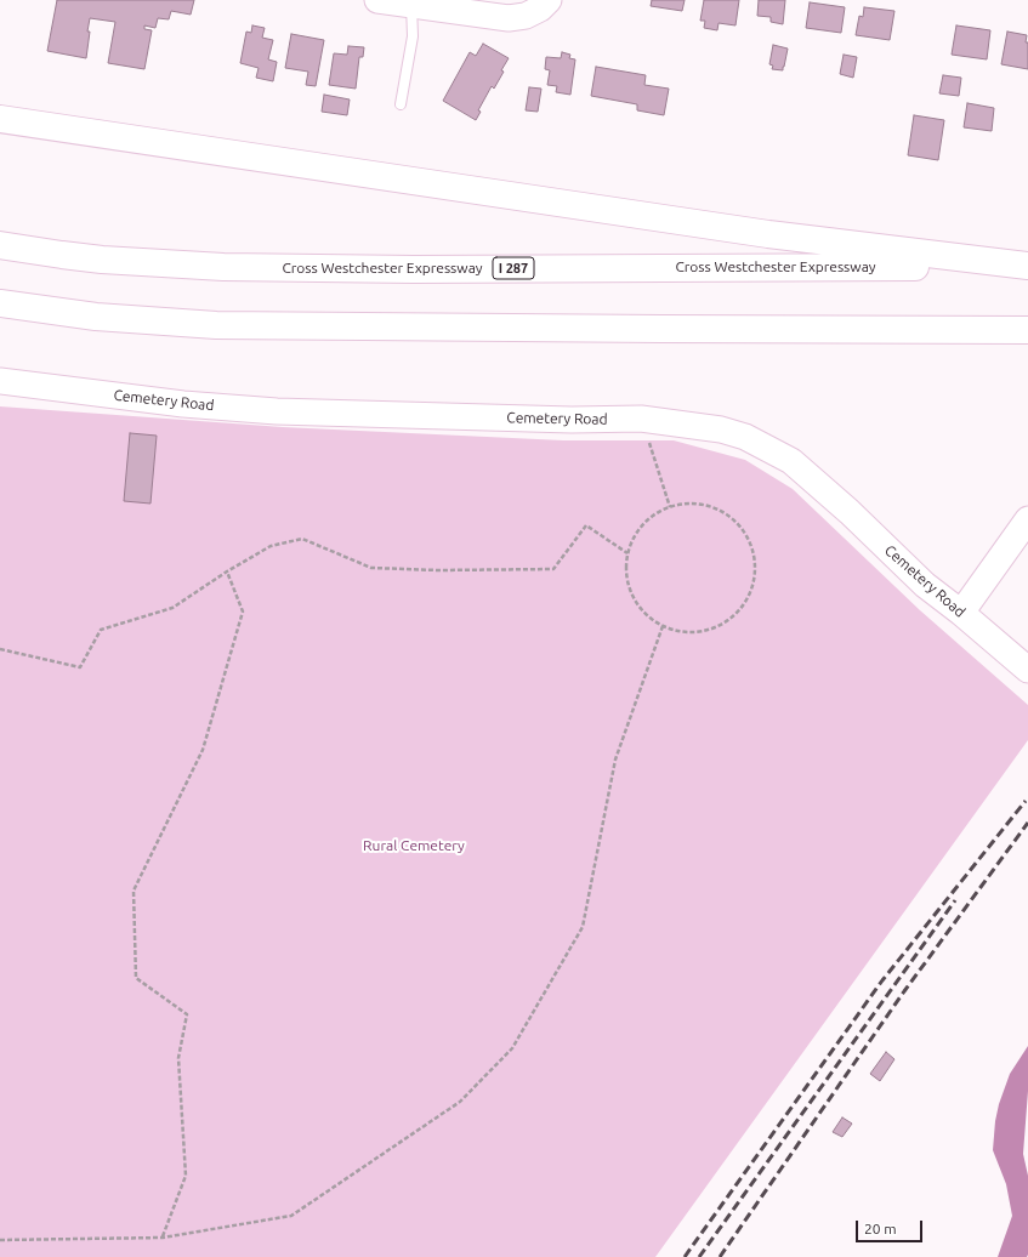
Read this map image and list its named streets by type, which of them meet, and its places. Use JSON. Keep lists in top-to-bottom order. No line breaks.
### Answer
{"streets":{"highway":["Cross Westchester Expressway","I 287"],"street":["Cemetery Road"]},"parks":["Rural Cemetery"],"scale_bar":"20 m"}
